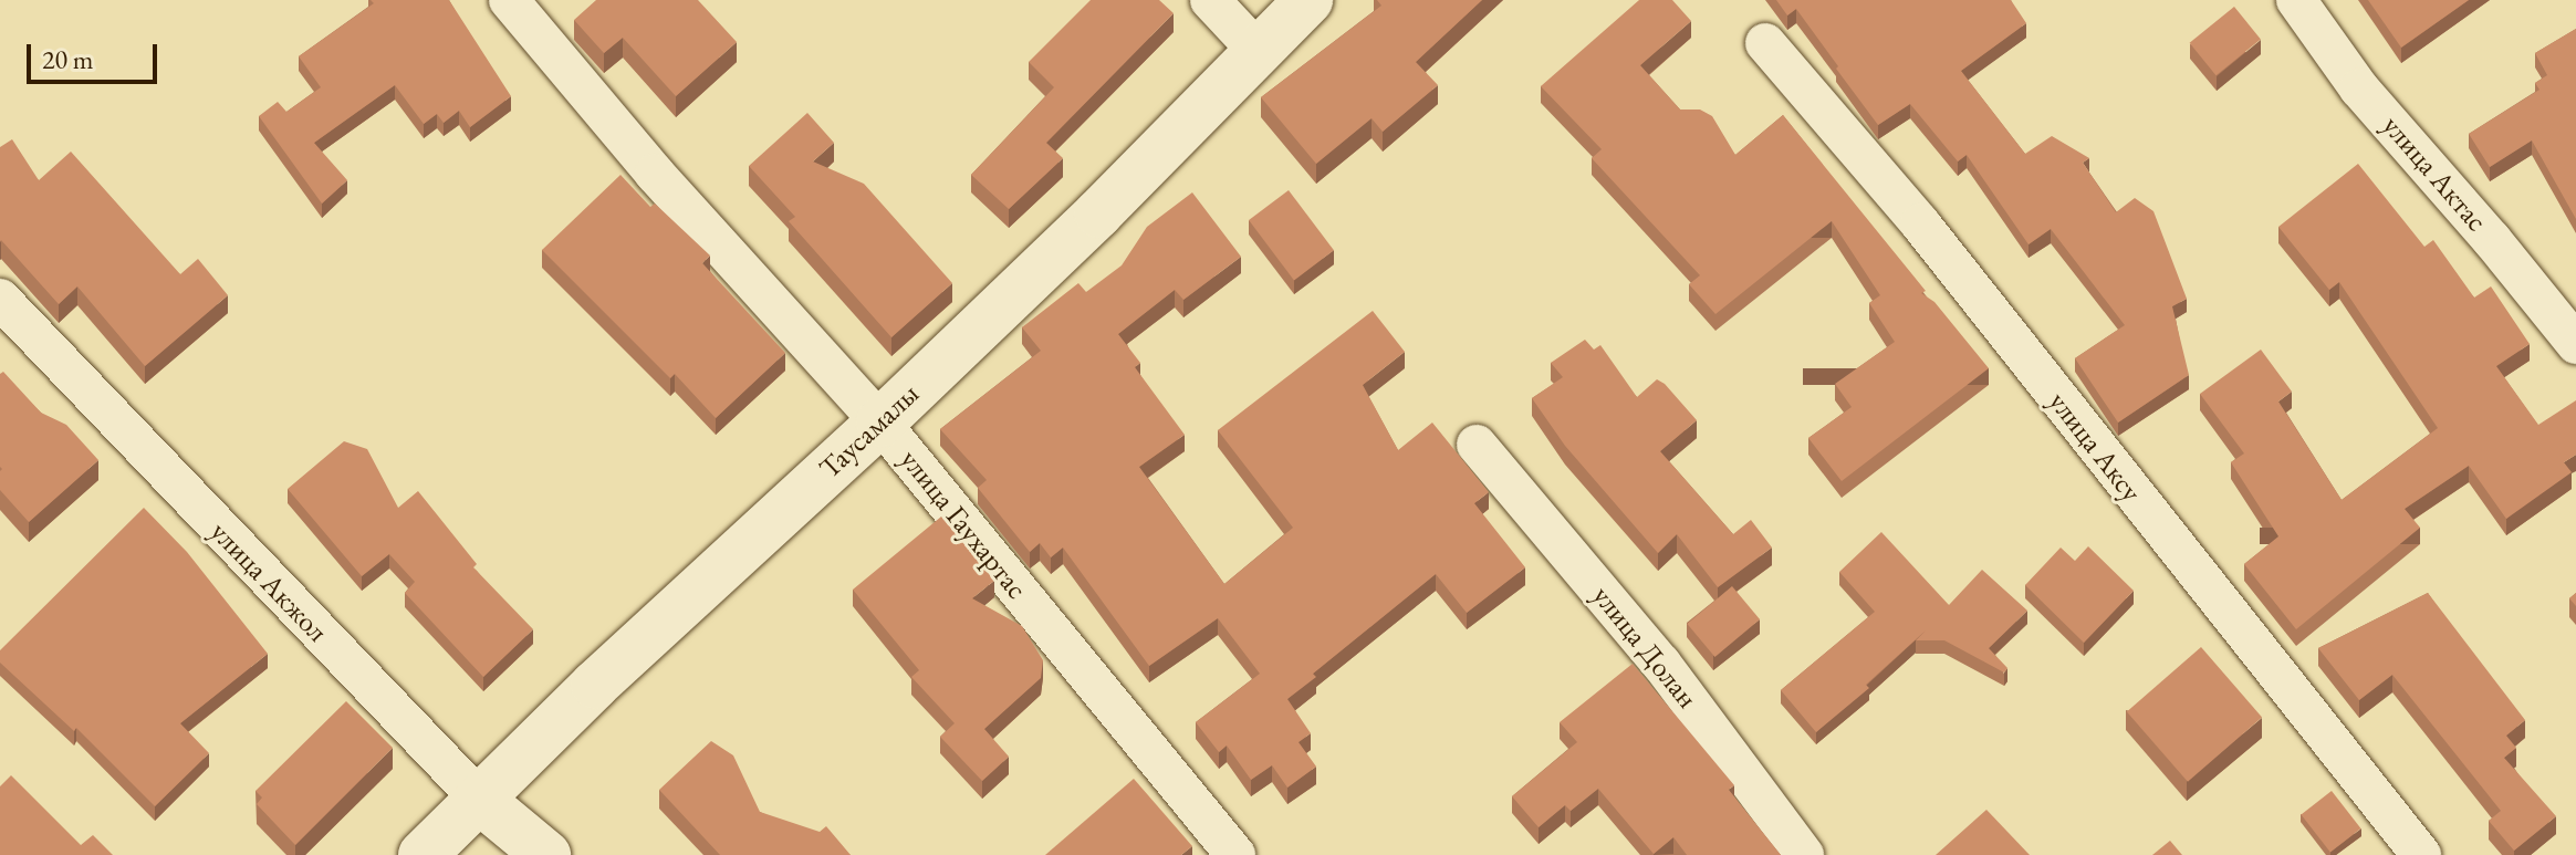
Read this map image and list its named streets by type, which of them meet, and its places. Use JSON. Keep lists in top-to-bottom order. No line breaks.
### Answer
{"streets":{"street":["улица Актас","Таусамалы","улица Аксу","улица Гаухартас","улица Акжол","улица Долан"]},"crossings":[["Таусамалы","улица Гаухартас"],["Таусамалы","улица Акжол"]],"scale_bar":"20 m"}
